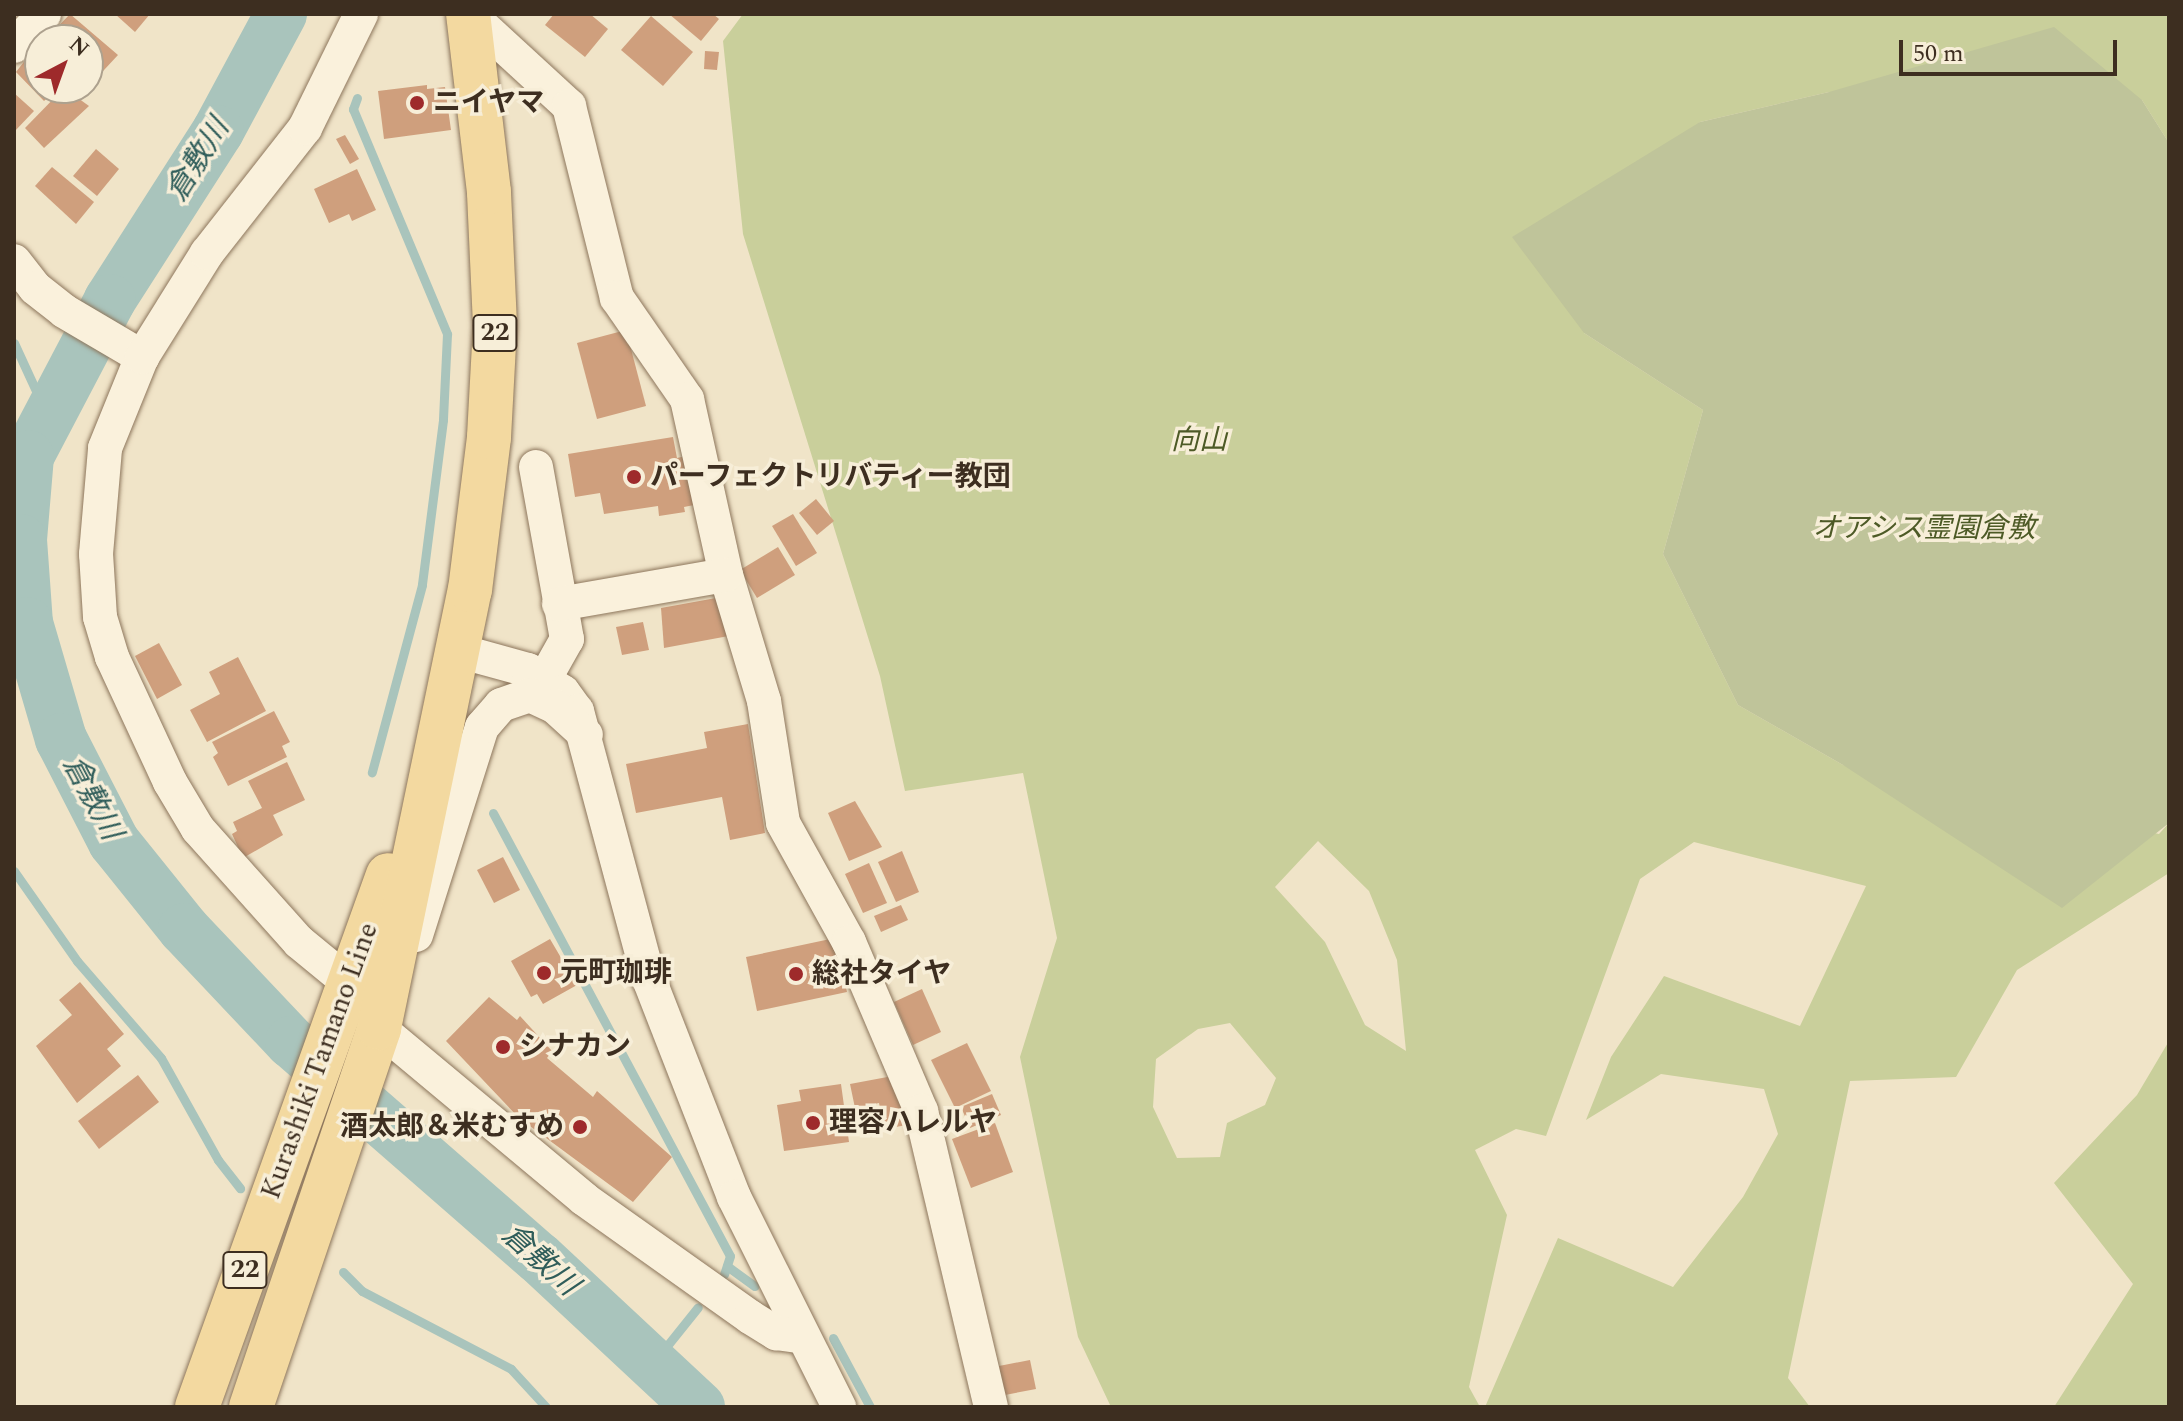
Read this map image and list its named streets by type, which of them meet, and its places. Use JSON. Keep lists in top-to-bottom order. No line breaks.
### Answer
{"streets":{"main road":["22","Kurashiki Tamano Line"]},"water":["倉敷川"],"parks":["向山","オアシス霊園倉敷"],"places":["ニイヤマ","パーフェクトリバティー教団","元町珈琲","総社タイヤ","シナカン","理容ハレルヤ","酒太郎＆米むすめ"],"scale_bar":"50 m","north":"top right"}
